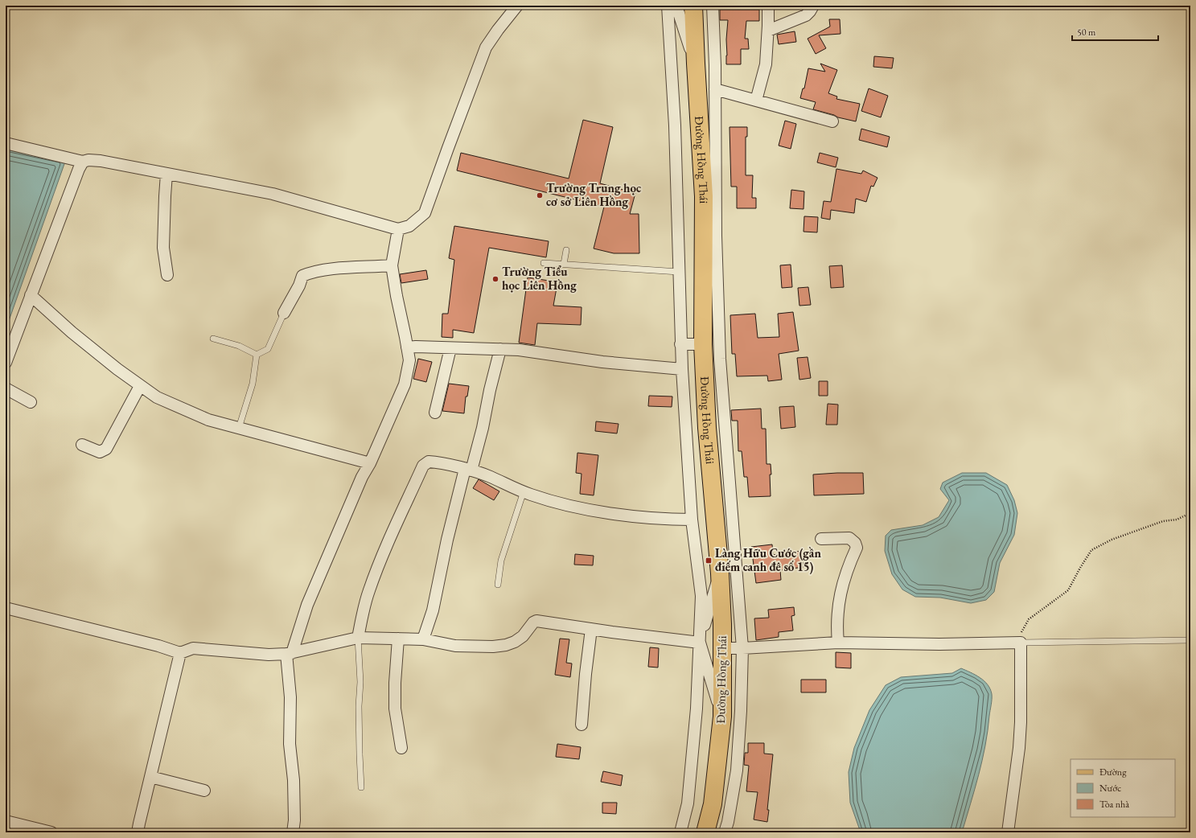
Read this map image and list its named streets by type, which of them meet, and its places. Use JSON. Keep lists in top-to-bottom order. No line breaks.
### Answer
{"streets":{"main road":["Đường Hồng Thái"]},"places":{"other":["Trường Trung học cơ sở Liên Hồng","Trường Tiểu học Liên Hồng"],"transit":["Làng Hữu Cước (gần điếm canh đê số 15)"]},"legend":["Đường","Nước","Tòa nhà"],"scale_bar":"50 m"}
